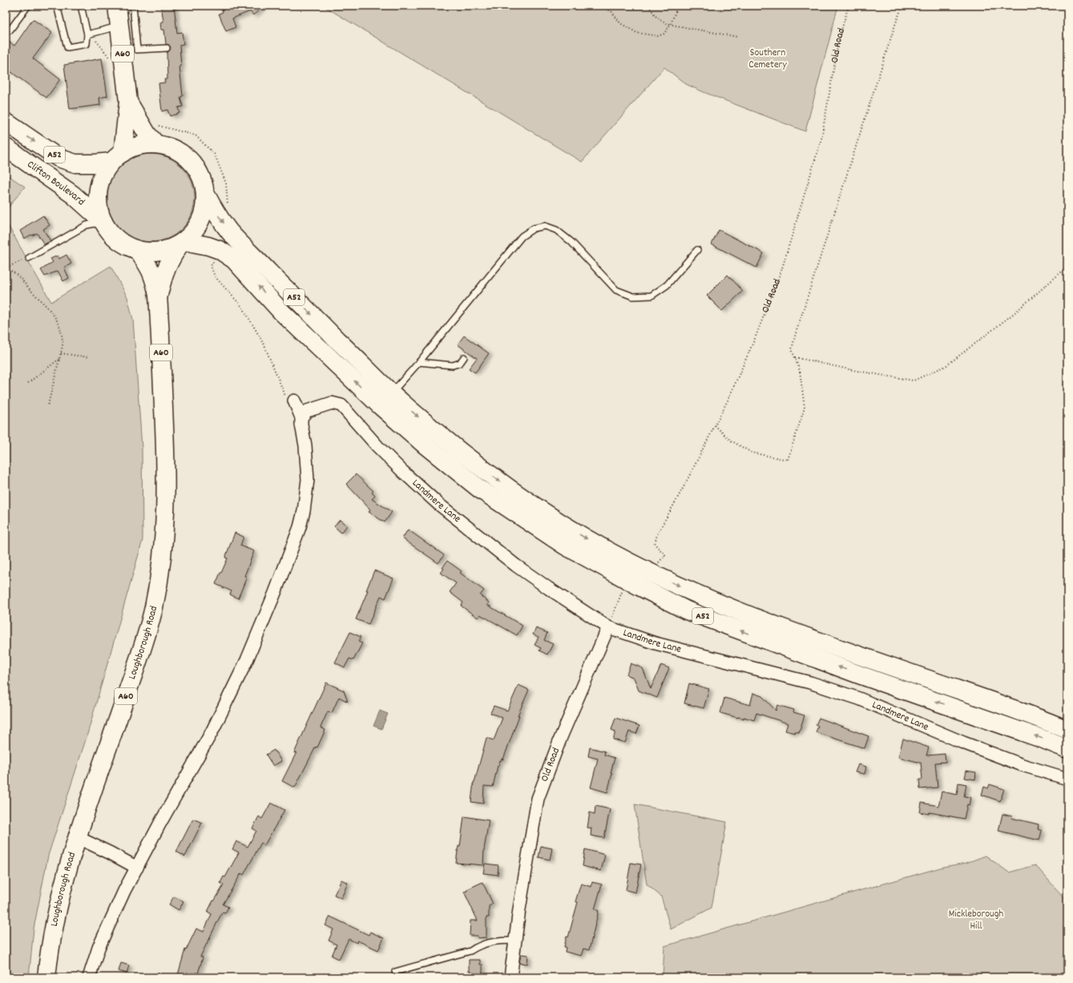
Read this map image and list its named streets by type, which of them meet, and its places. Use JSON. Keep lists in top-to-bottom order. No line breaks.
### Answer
{"streets":{"main road":["A60","A52","Clifton Boulevard","Loughborough Road"],"street":["Old Road","Landmere Lane"]},"crossings":[["Old Road","Landmere Lane"],["A60","A52"],["A60","Clifton Boulevard"],["A60","Loughborough Road"],["A52","Clifton Boulevard"],["A52","Loughborough Road"],["Clifton Boulevard","Loughborough Road"]],"parks":["Southern Cemetery","Mickleborough Hill"]}
